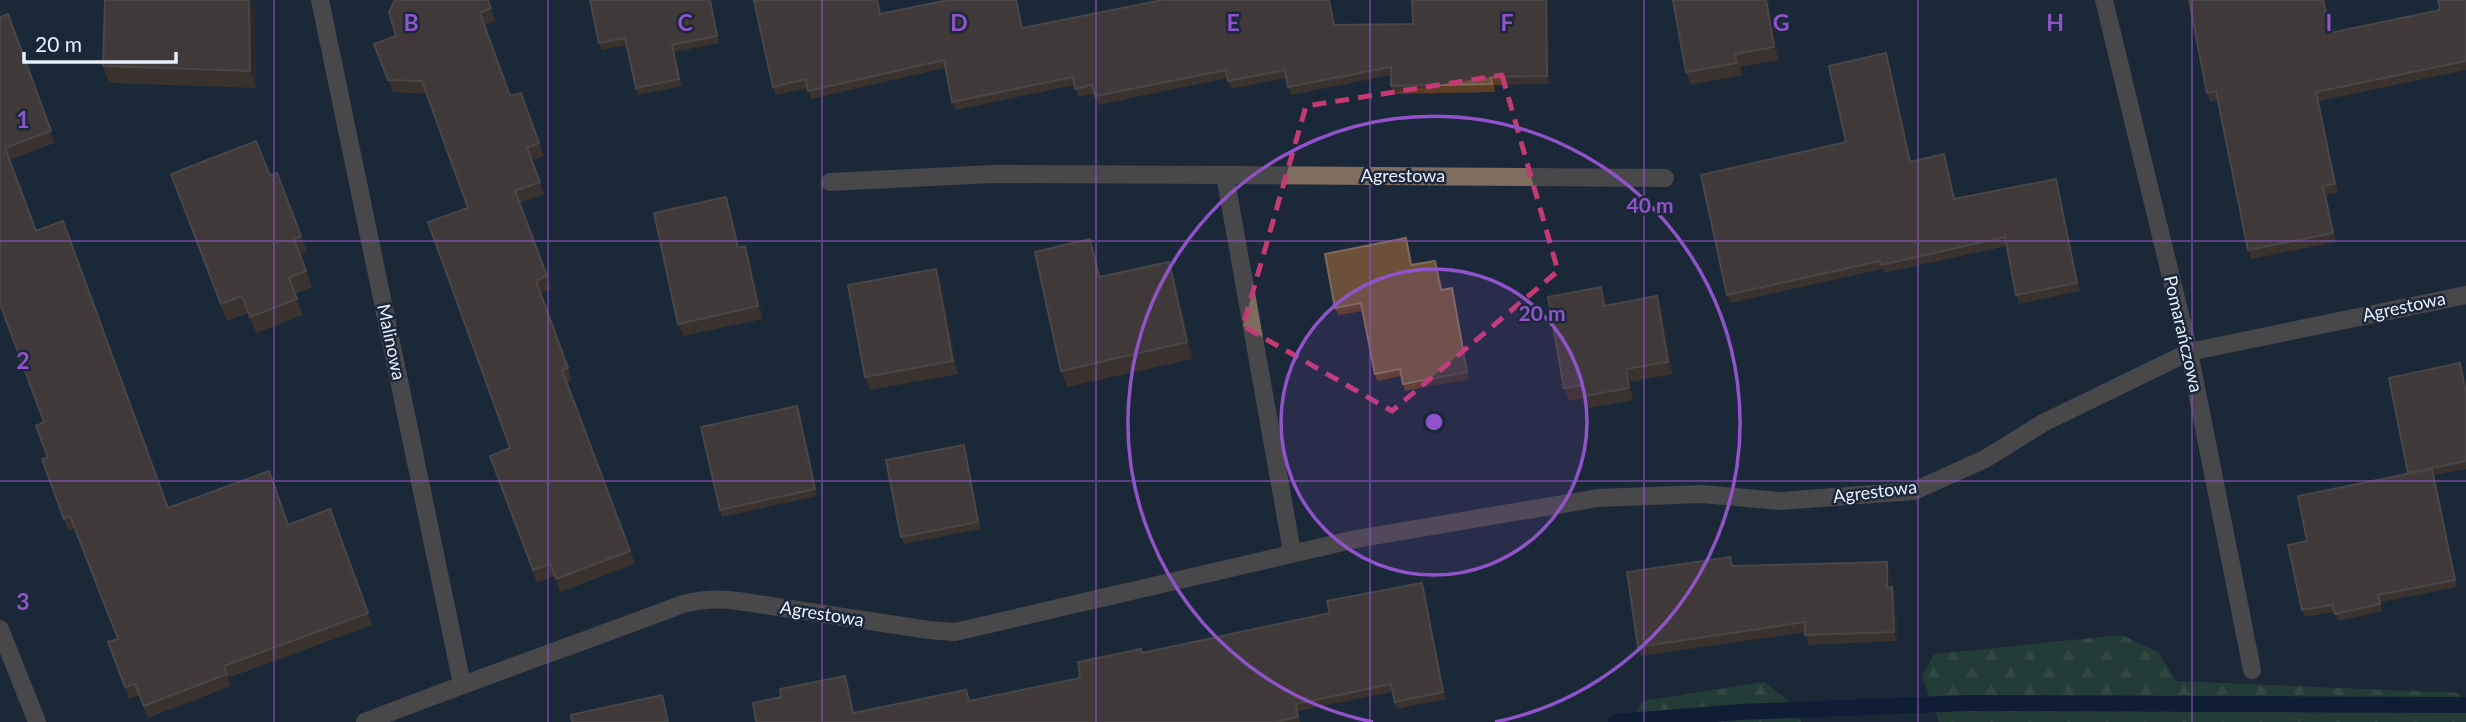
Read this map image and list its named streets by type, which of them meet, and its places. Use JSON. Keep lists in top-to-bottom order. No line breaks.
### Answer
{"streets":{"street":["Agrestowa","Pomarańczowa","Malinowa"]},"crossings":[["Agrestowa","Pomarańczowa"],["Agrestowa","Malinowa"]],"scale_bar":"20 m","grid":{"columns":["B","C","D","E","F","G","H","I"],"rows":["1","2","3"]},"rings":["40 m","20 m"]}
